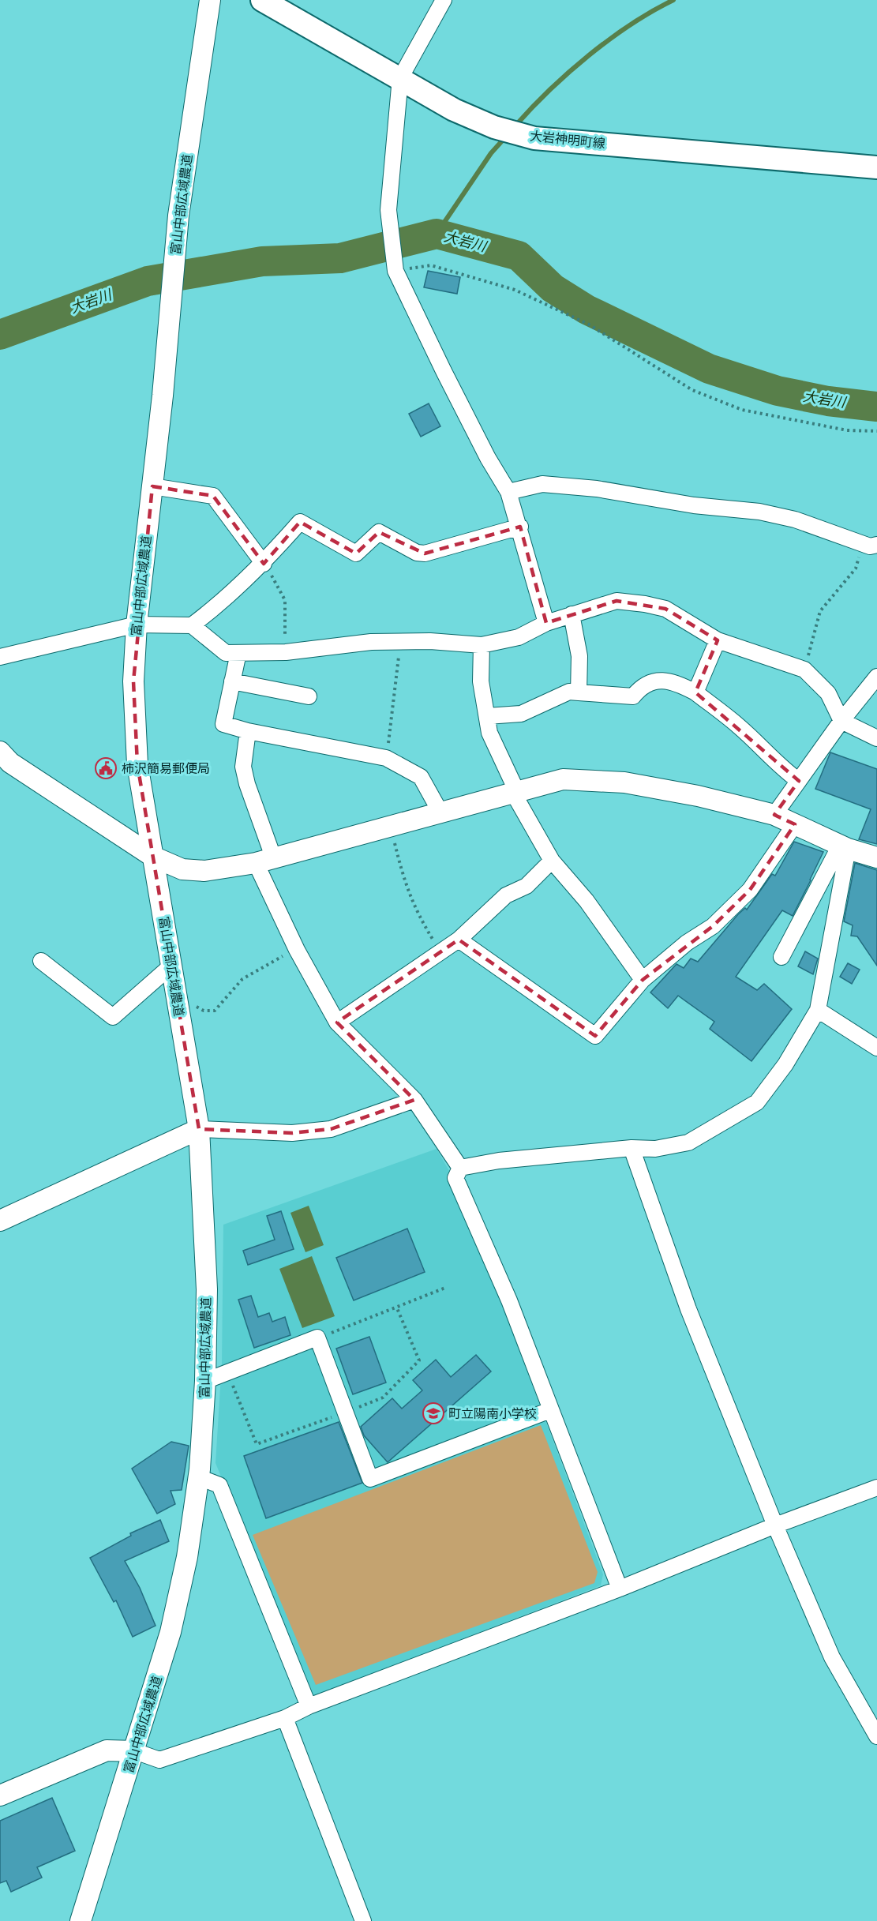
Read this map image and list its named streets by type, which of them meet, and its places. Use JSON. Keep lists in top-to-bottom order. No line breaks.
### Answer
{"streets":{"main road":["大岩神明町線"],"street":["富山中部広域農道"]},"water":["大岩川"],"places":{"public building":["柿沢簡易郵便局"],"school or university":["町立陽南小学校"]}}
